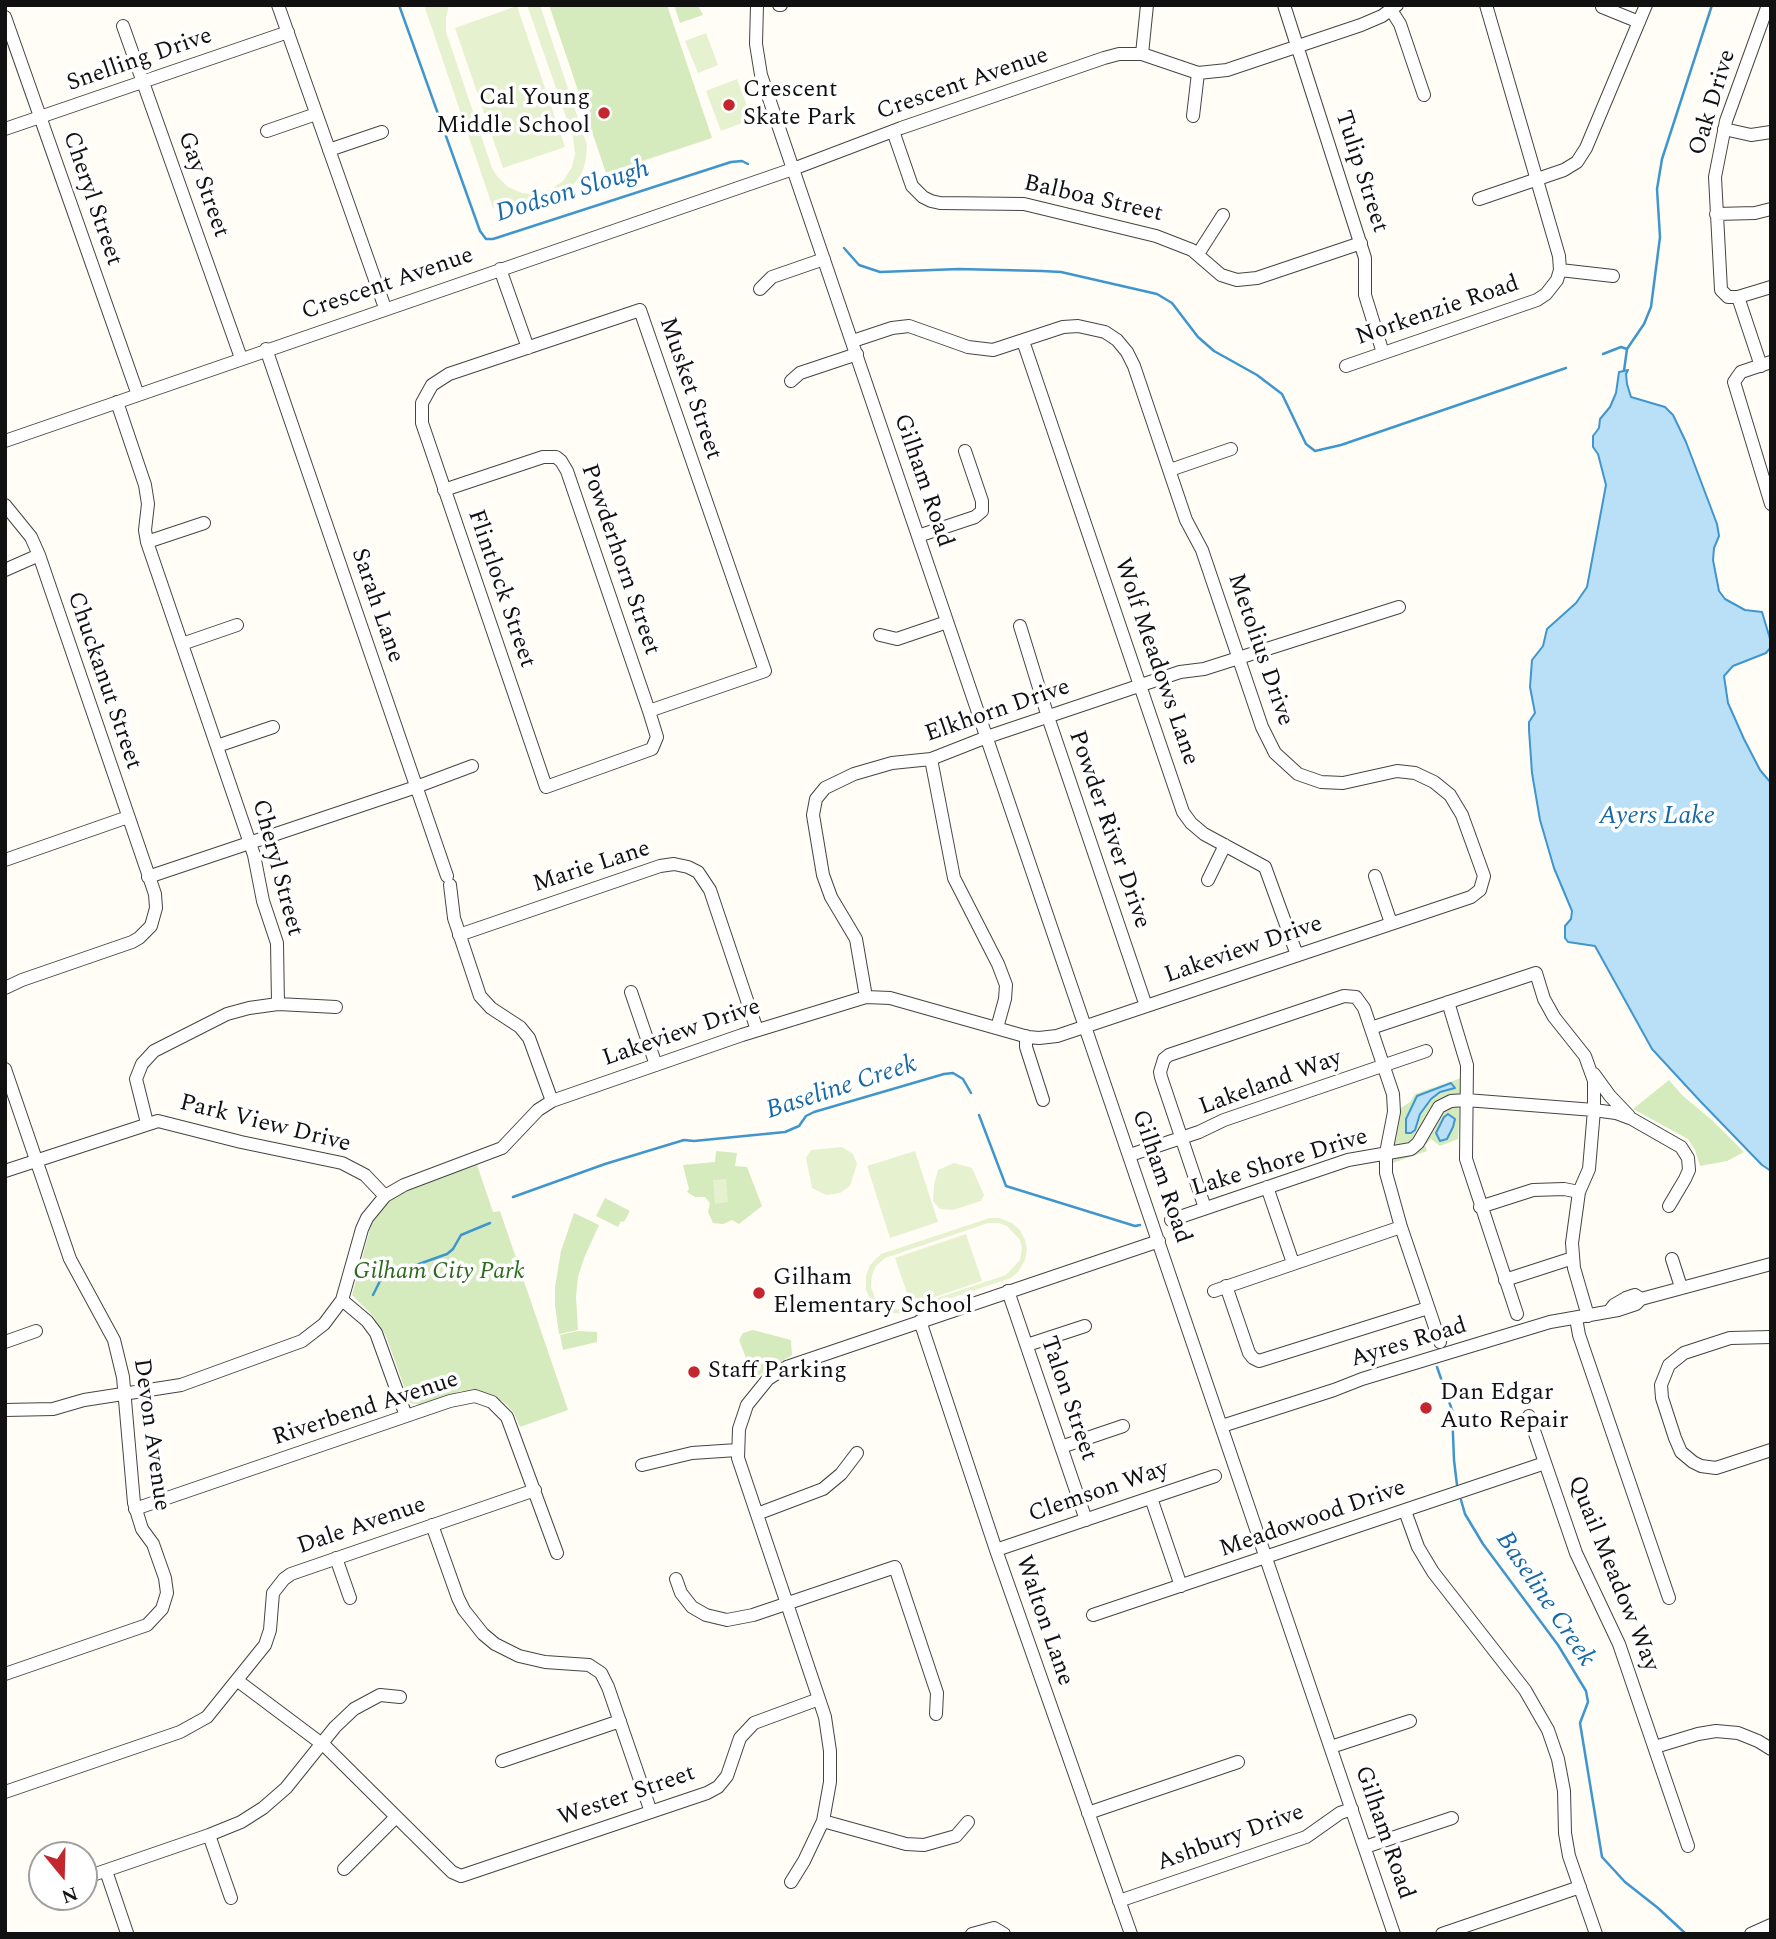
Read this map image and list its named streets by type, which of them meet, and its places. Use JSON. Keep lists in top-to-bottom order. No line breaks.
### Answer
{"streets":{"street":["Snelling Drive","Crescent Avenue","Oak Drive","Tulip Street","Gay Street","Cheryl Street","Balboa Street","Norkenzie Road","Musket Street","Gilham Road","Powderhorn Street","Flintlock Street","Sarah Lane","Metolius Drive","Wolf Meadows Lane","Chuckanut Street","Elkhorn Drive","Powder River Drive","Marie Lane","Lakeview Drive","Lakeland Way","Park View Drive","Lake Shore Drive","Ayres Road","Talon Street","Riverbend Avenue","Devon Avenue","Clemson Way","Meadowood Drive","Dale Avenue","Quail Meadow Way","Walton Lane","Wester Street","Ashbury Drive"]},"crossings":[["Snelling Drive","Gay Street"],["Snelling Drive","Cheryl Street"],["Crescent Avenue","Tulip Street"],["Crescent Avenue","Gay Street"],["Crescent Avenue","Cheryl Street"],["Crescent Avenue","Balboa Street"],["Crescent Avenue","Gilham Road"],["Crescent Avenue","Sarah Lane"],["Tulip Street","Balboa Street"],["Tulip Street","Norkenzie Road"],["Musket Street","Powderhorn Street"],["Musket Street","Flintlock Street"],["Gilham Road","Metolius Drive"],["Gilham Road","Elkhorn Drive"],["Gilham Road","Lakeview Drive"],["Gilham Road","Lakeland Way"],["Gilham Road","Ayres Road"],["Gilham Road","Meadowood Drive"],["Gilham Road","Ashbury Drive"],["Powderhorn Street","Flintlock Street"],["Sarah Lane","Marie Lane"],["Sarah Lane","Lakeview Drive"],["Metolius Drive","Wolf Meadows Lane"],["Metolius Drive","Elkhorn Drive"],["Metolius Drive","Lakeview Drive"],["Wolf Meadows Lane","Elkhorn Drive"],["Wolf Meadows Lane","Lakeview Drive"],["Elkhorn Drive","Powder River Drive"],["Elkhorn Drive","Lakeview Drive"],["Powder River Drive","Lakeview Drive"],["Marie Lane","Lakeview Drive"],["Lakeview Drive","Park View Drive"],["Lakeview Drive","Devon Avenue"],["Park View Drive","Devon Avenue"],["Talon Street","Clemson Way"],["Riverbend Avenue","Devon Avenue"],["Riverbend Avenue","Dale Avenue"],["Clemson Way","Walton Lane"],["Meadowood Drive","Quail Meadow Way"],["Walton Lane","Ashbury Drive"]],"water":["Dodson Slough","Ayers Lake","Baseline Creek"],"parks":["Gilham City Park"],"places":["Crescent Skate Park","Cal Young Middle School","Gilham Elementary School","Staff Parking","Dan Edgar Auto Repair"],"north":"bottom"}
